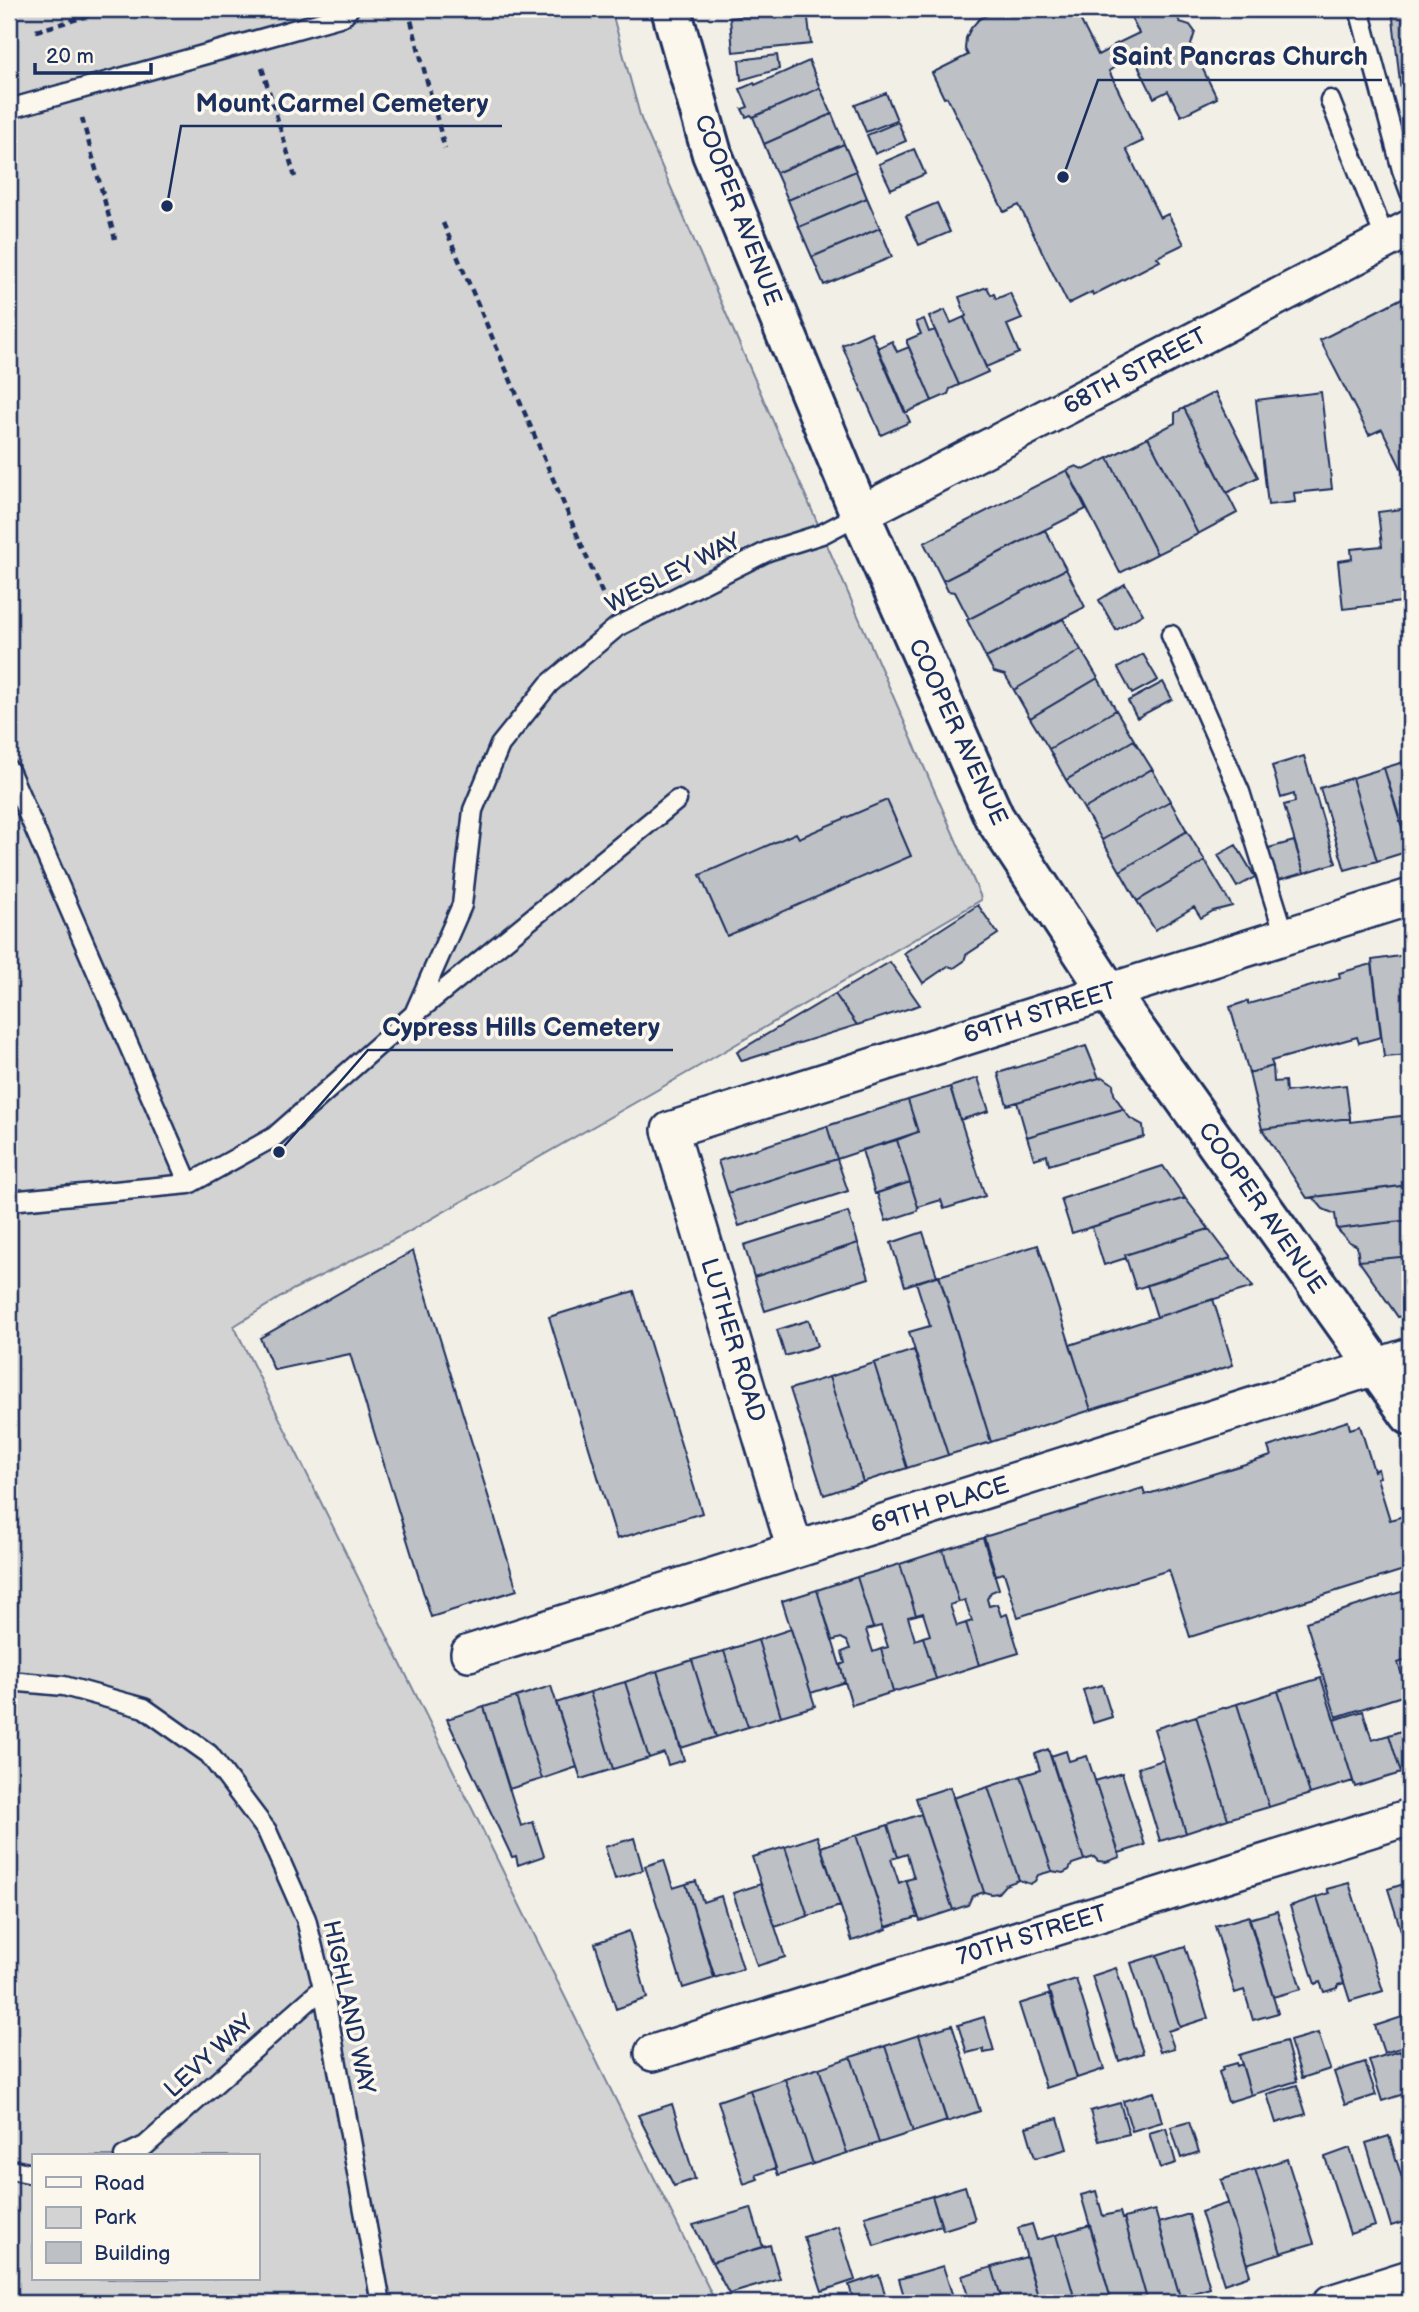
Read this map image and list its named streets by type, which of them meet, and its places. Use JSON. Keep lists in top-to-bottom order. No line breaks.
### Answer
{"streets":{"main road":["COOPER AVENUE"],"street":["68TH STREET","69TH STREET","LUTHER ROAD","69TH PLACE","70TH STREET"],"lane":["WESLEY WAY","HIGHLAND WAY","LEVY WAY"]},"crossings":[["COOPER AVENUE","68TH STREET"],["COOPER AVENUE","WESLEY WAY"],["COOPER AVENUE","69TH STREET"],["COOPER AVENUE","69TH PLACE"],["68TH STREET","WESLEY WAY"],["69TH STREET","LUTHER ROAD"],["LUTHER ROAD","69TH PLACE"],["HIGHLAND WAY","LEVY WAY"]],"places":["Saint Pancras Church","Mount Carmel Cemetery","Cypress Hills Cemetery"],"legend":["Road","Park","Building"],"scale_bar":"20 m"}
